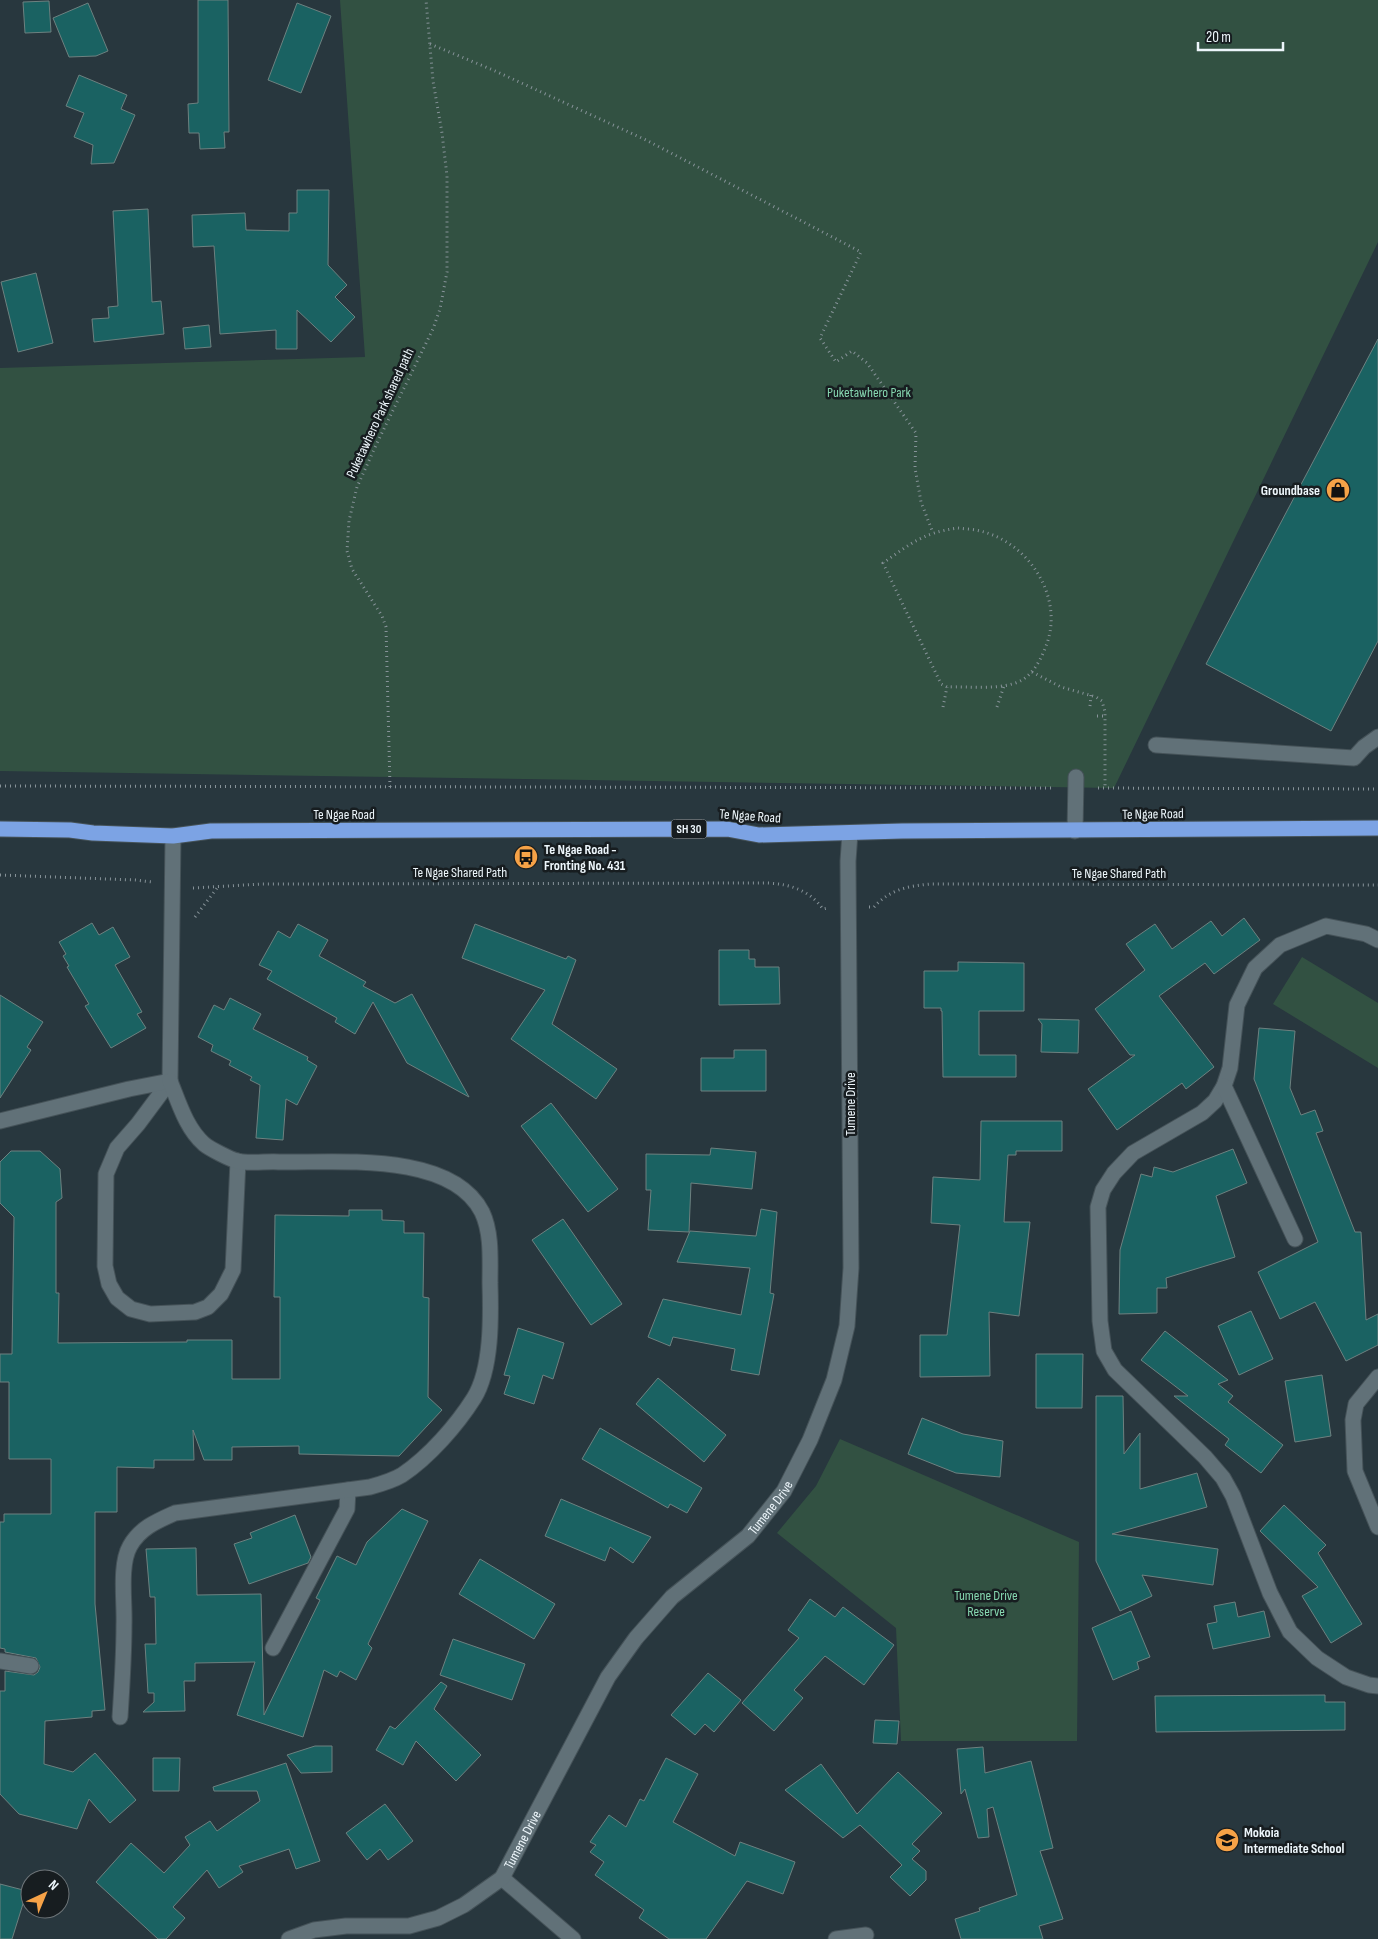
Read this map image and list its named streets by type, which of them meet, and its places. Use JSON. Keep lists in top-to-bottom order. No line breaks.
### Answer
{"streets":{"highway":["Te Ngae Road","SH 30"],"street":["Tumene Drive"],"path":["Puketawhero Park shared path","Te Ngae Shared Path"]},"crossings":[["Te Ngae Road","Tumene Drive"]],"parks":["Puketawhero Park","Tumene Drive Reserve"],"places":{"shop":["Groundbase"],"bus stop":["Te Ngae Road - Fronting No. 431"],"school or university":["Mokoia Intermediate School"]},"scale_bar":"20 m","north":"top right"}
